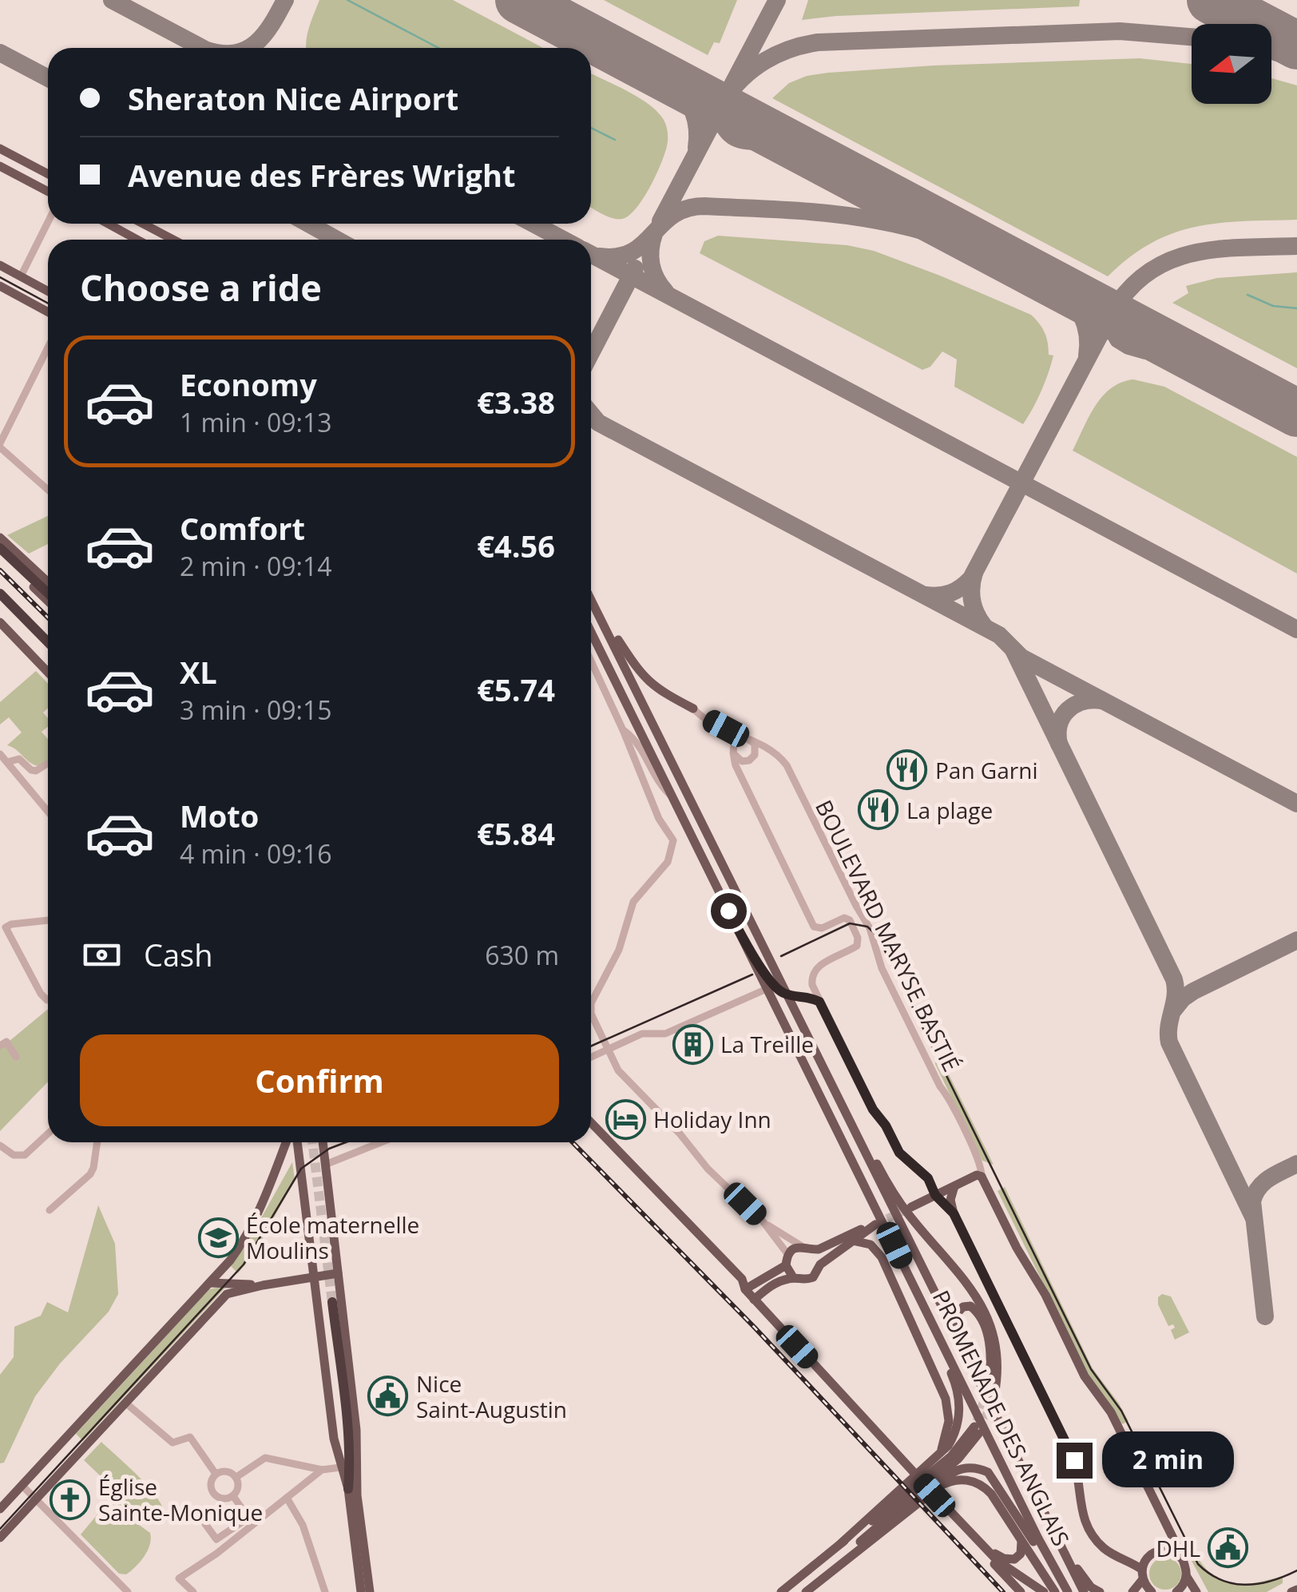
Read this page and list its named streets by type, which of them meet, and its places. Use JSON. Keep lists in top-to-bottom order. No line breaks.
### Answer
{"streets":{"main road":["PROMENADE DES ANGLAIS"],"street":["BOULEVARD MARYSE BASTIÉ"]},"places":{"restaurant":["Pan Garni","La plage"],"building":["La Treille"],"hotel":["Holiday Inn"],"school or university":["École maternelle Moulins"],"public building":["Nice Saint-Augustin","DHL"],"church":["Église Sainte-Monique"]},"north":"left","page":{"banner":["Sheraton Nice Airport","Avenue des Frères Wright"],"heading":"Choose a ride","list":[{"name":"Economy","note":"1 min · 09:13","value":"€3.38"},{"name":"Comfort","note":"2 min · 09:14","value":"€4.56"},{"name":"XL","note":"3 min · 09:15","value":"€5.74"},{"name":"Moto","note":"4 min · 09:16","value":"€5.84"}],"pay":["Cash","630 m"],"buttons":"Confirm","bubble":"2 min"}}
